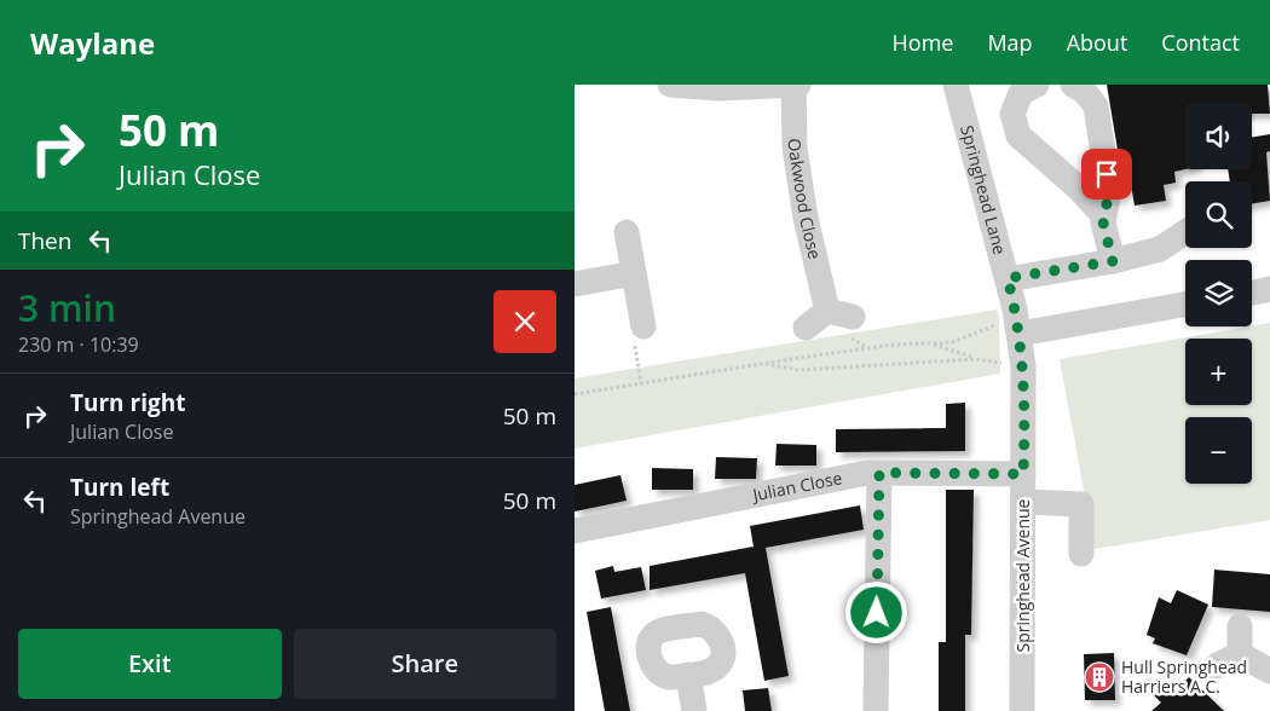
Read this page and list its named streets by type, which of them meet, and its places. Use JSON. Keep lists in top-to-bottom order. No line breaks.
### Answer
{"streets":{"street":["Springhead Lane","Oakwood Close","Julian Close","Springhead Avenue"]},"crossings":[["Springhead Lane","Springhead Avenue"],["Julian Close","Springhead Avenue"]],"places":{"building":["Hull Springhead Harriers A.C."]},"page":{"header":"Waylane","nav":["Home","Map","About","Contact"],"turn":["50 m","Julian Close"],"map_buttons":["+","−"],"then":"Then","heading":["3 min","230 m · 10:39"],"list":[{"name":"Turn right","note":"Julian Close","value":"50 m"},{"name":"Turn left","note":"Springhead Avenue","value":"50 m"}],"buttons":["Exit","Share"]}}
